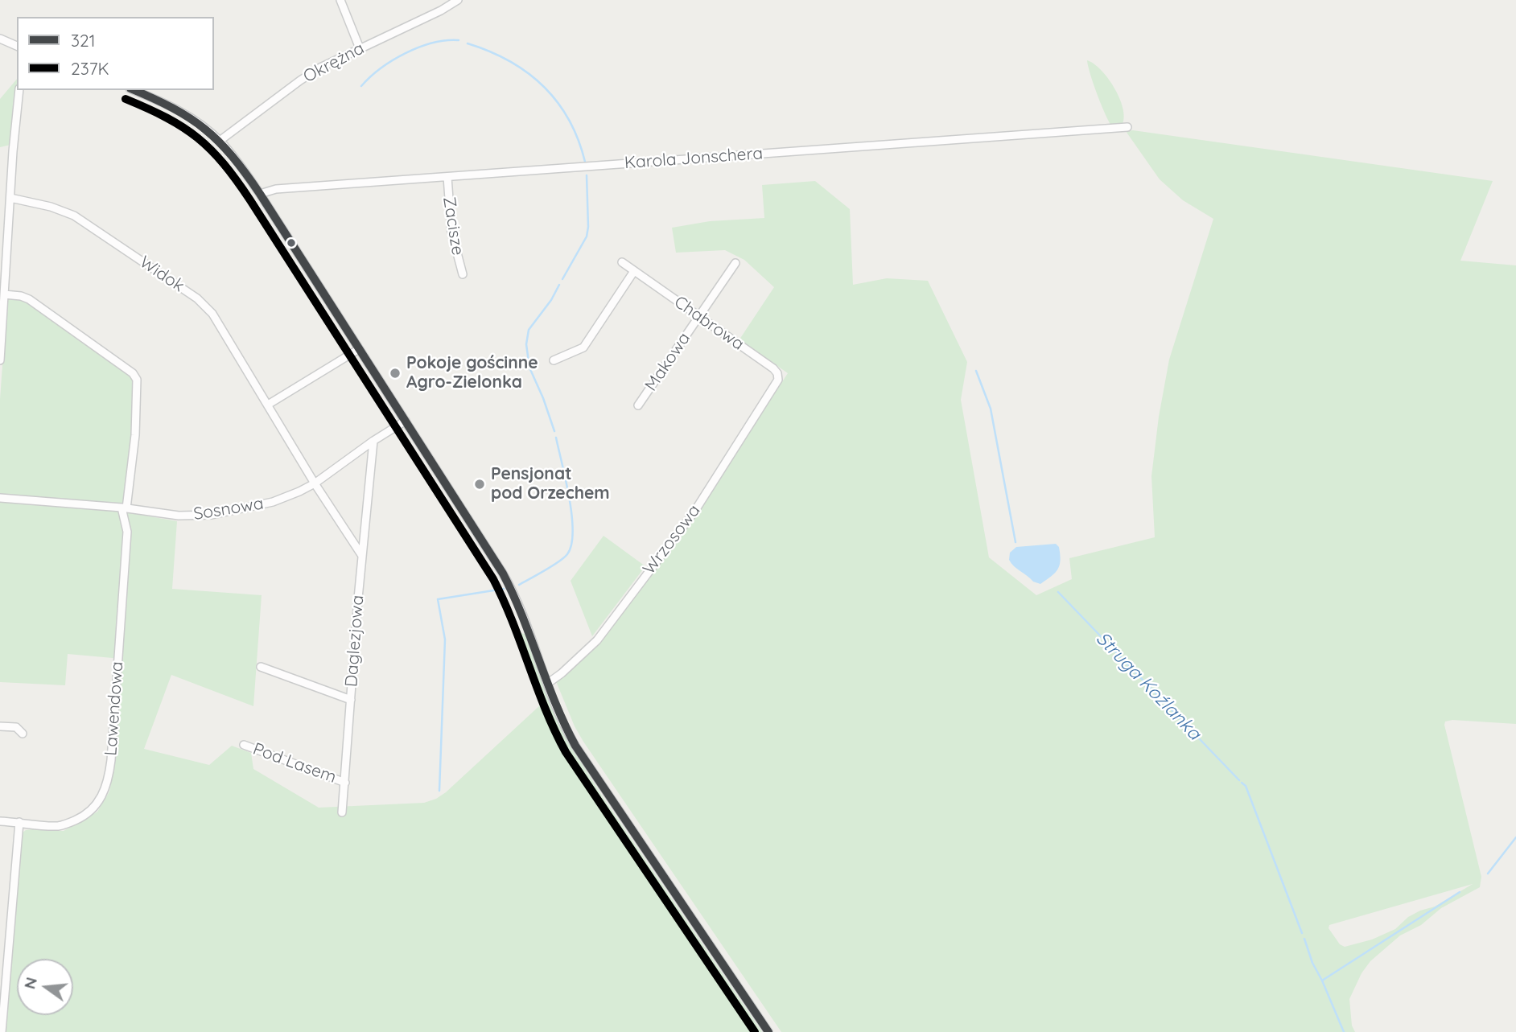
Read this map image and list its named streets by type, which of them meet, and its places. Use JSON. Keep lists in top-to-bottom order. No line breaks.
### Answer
{"streets":{"street":["Okrężna","Karola Jonschera","Zacisze","Widok","Chabrowa","Makowa","Sosnowa","Wrzosowa","Daglezjowa","Lawendowa","Pod Lasem"]},"crossings":[["Karola Jonschera","Zacisze"],["Widok","Sosnowa"],["Chabrowa","Makowa"],["Chabrowa","Wrzosowa"],["Sosnowa","Daglezjowa"],["Sosnowa","Lawendowa"],["Daglezjowa","Pod Lasem"]],"water":["Struga Koźlanka"],"places":["Pokoje gościnne Agro-Zielonka","Pensjonat pod Orzechem"],"lines":["transit line 321","transit line 237K"],"legend":["321","237K"],"north":"left"}
